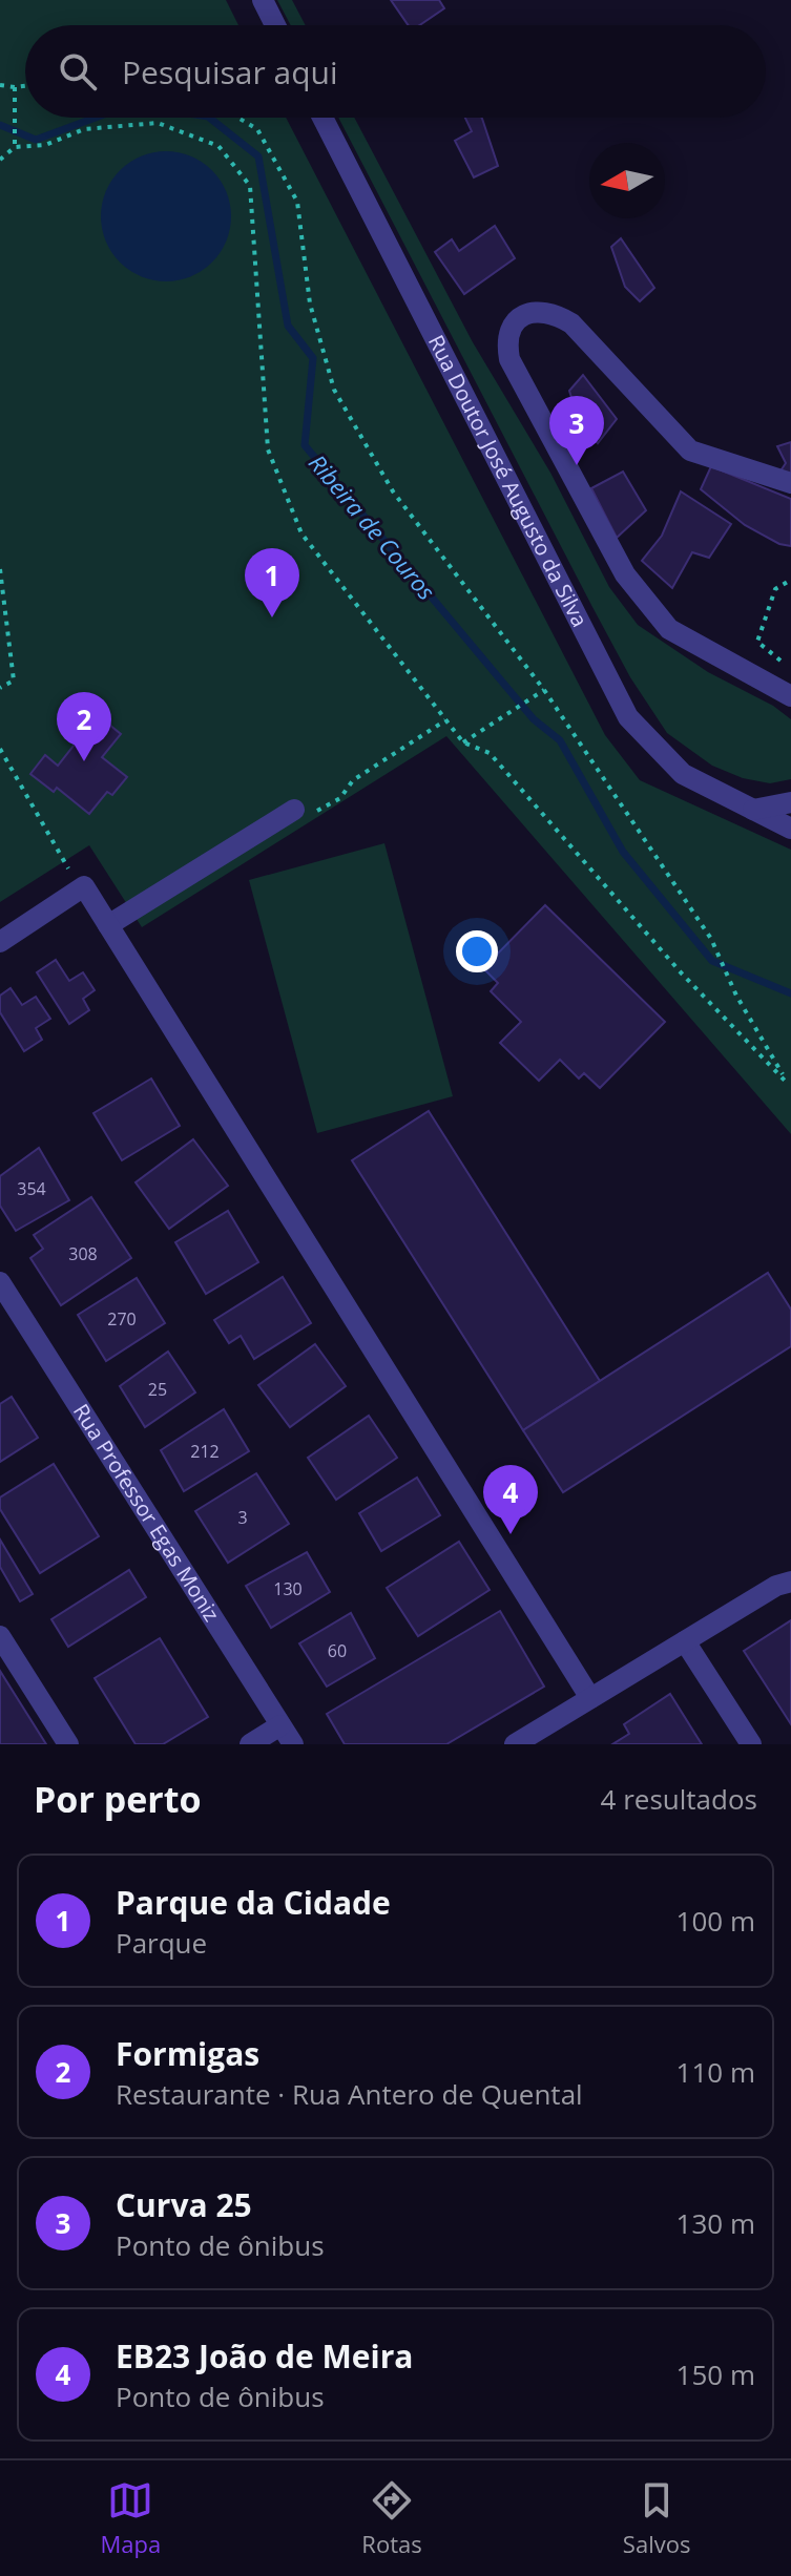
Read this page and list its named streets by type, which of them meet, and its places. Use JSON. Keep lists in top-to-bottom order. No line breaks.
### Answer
{"streets":{"street":["Rua Doutor José Augusto da Silva","Rua Professor Egas Moniz"]},"water":["Ribeira de Couros"],"house_numbers":["354","308","270","25","212","3","130","60"],"north":"left","page":{"search":"Pesquisar aqui","pins":["3","1","2","4"],"heading":["Por perto","4 resultados"],"list":[{"mark":"1","name":"Parque da Cidade","note":"Parque","value":"100 m"},{"mark":"2","name":"Formigas","note":"Restaurante · Rua Antero de Quental","value":"110 m"},{"mark":"3","name":"Curva 25","note":"Ponto de ônibus","value":"130 m"},{"mark":"4","name":"EB23 João de Meira","note":"Ponto de ônibus","value":"150 m"}],"nav":["Mapa","Rotas","Salvos"]}}
